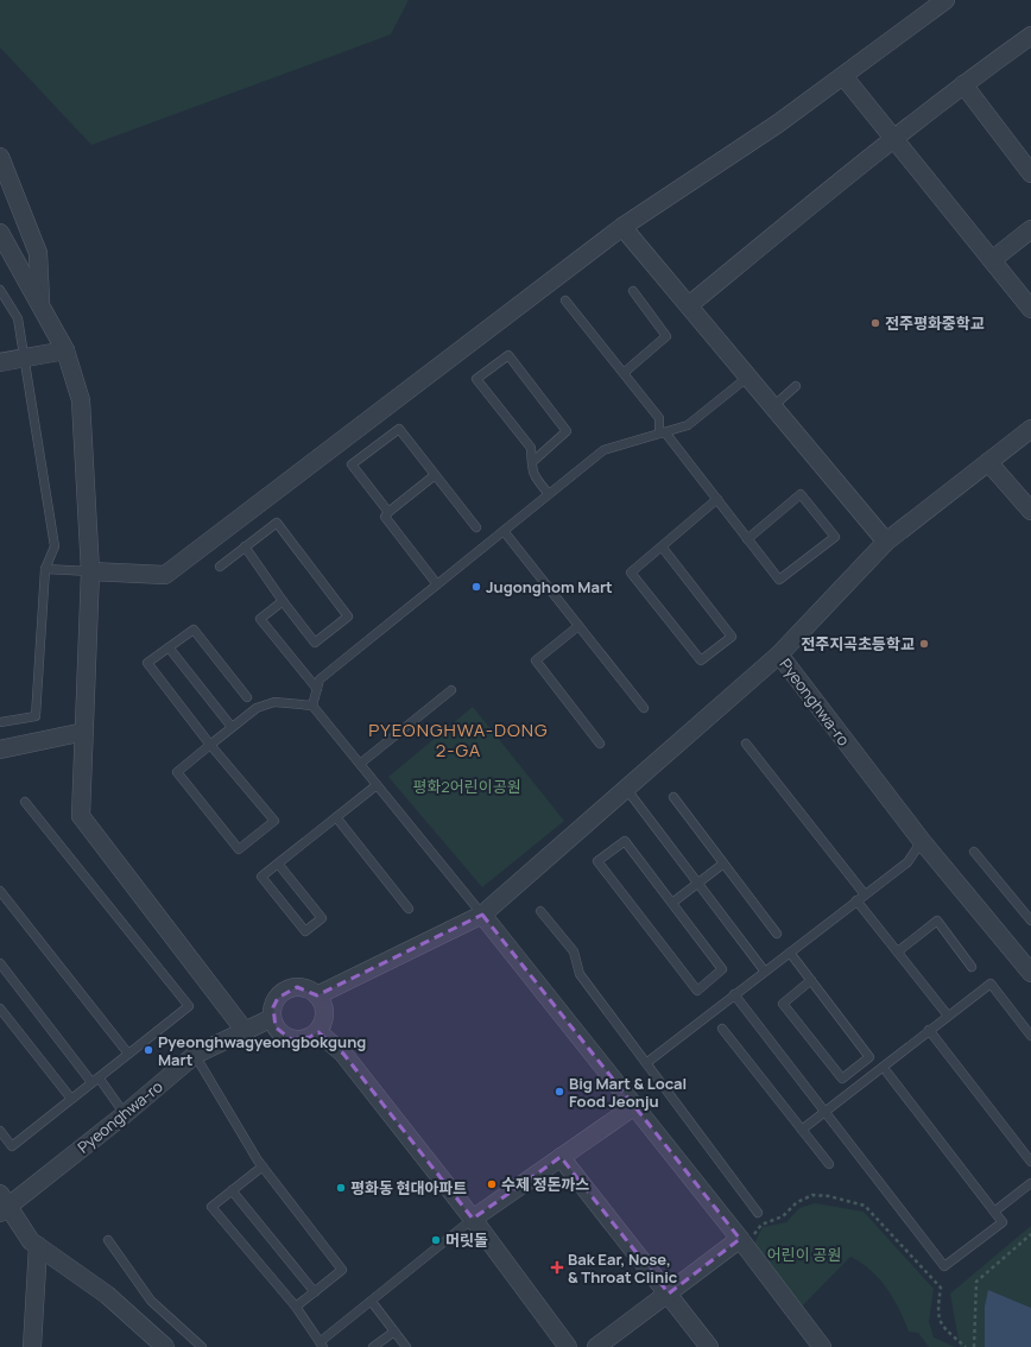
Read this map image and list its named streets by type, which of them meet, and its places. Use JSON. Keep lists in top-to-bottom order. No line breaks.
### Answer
{"streets":{"street":["Pyeonghwa-ro"]},"districts":["PYEONGHWA-DONG 2-GA"],"parks":["평화2어린이공원","어린이 공원"],"places":{"other":["전주평화중학교","Jugonghom Mart","전주지곡초등학교","Pyeonghwagyeongbokgung Mart","Big Mart & Local Food Jeonju","수제 정돈까스","평화동 현대아파트","머릿돌"],"health":["Bak Ear, Nose, & Throat Clinic"]}}
